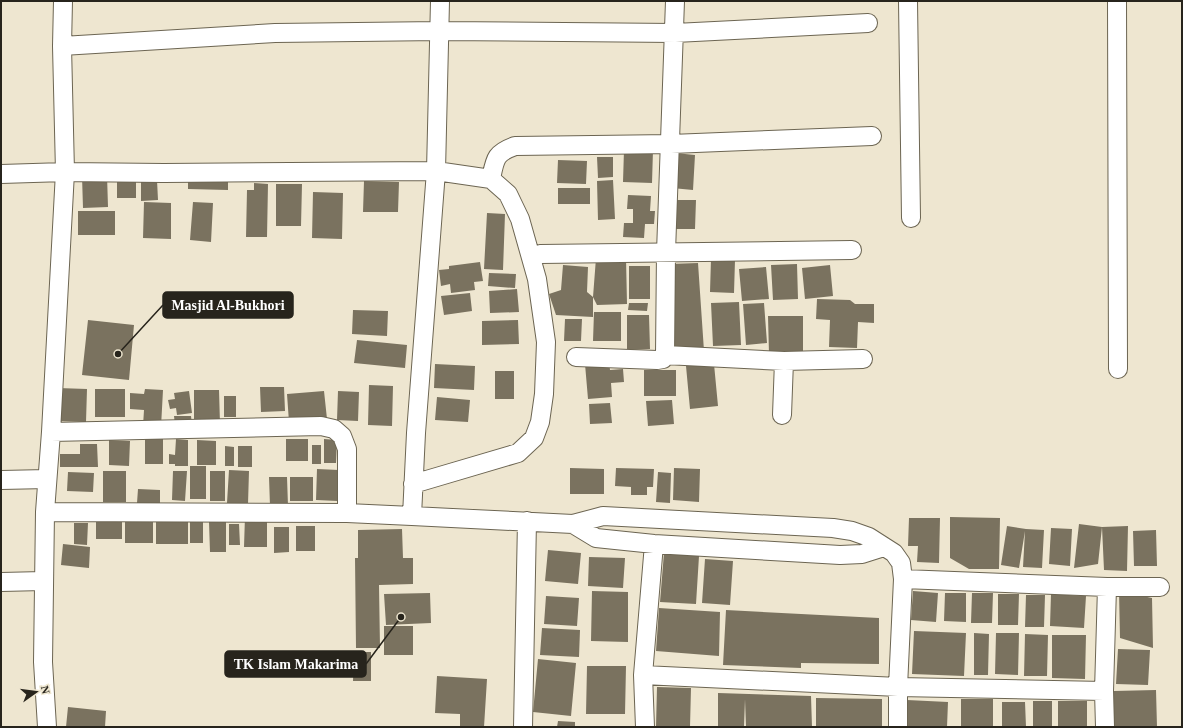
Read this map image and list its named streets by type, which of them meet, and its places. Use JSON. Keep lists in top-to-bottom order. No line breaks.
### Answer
{"places":["Masjid Al-Bukhori","TK Islam Makarima"],"north":"right"}
